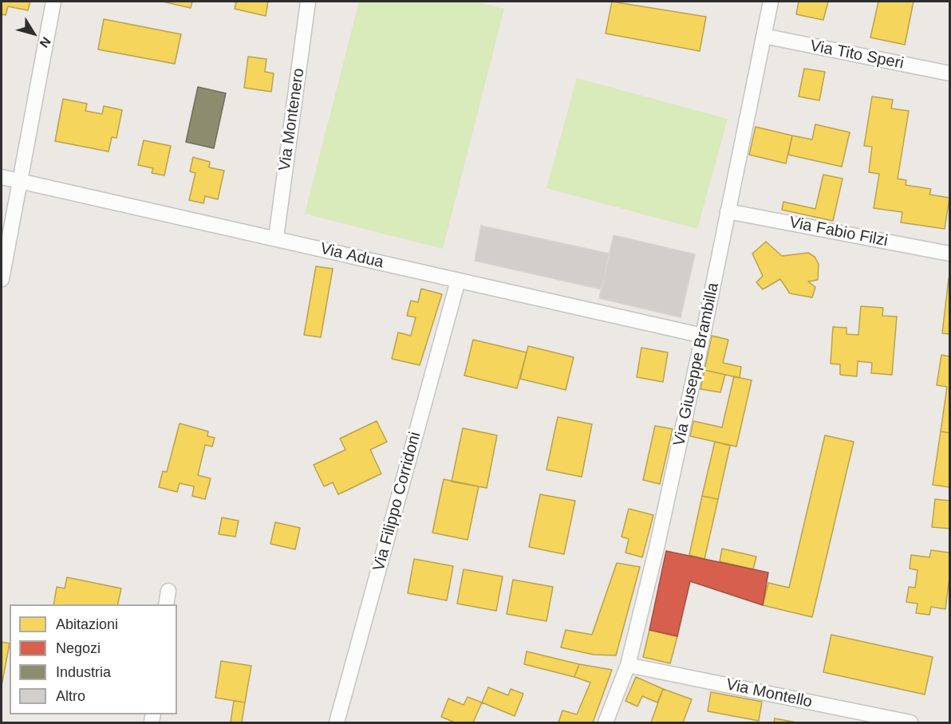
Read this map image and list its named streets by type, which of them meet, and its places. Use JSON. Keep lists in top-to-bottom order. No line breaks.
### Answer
{"streets":{"street":["Via Tito Speri","Via Montenero","Via Fabio Filzi","Via Adua","Via Giuseppe Brambilla","Via Filippo Corridoni","Via Montello"]},"crossings":[["Via Tito Speri","Via Giuseppe Brambilla"],["Via Montenero","Via Adua"],["Via Fabio Filzi","Via Giuseppe Brambilla"],["Via Adua","Via Giuseppe Brambilla"],["Via Adua","Via Filippo Corridoni"],["Via Giuseppe Brambilla","Via Montello"]],"legend":["Abitazioni","Negozi","Industria","Altro"],"north":"bottom right"}
